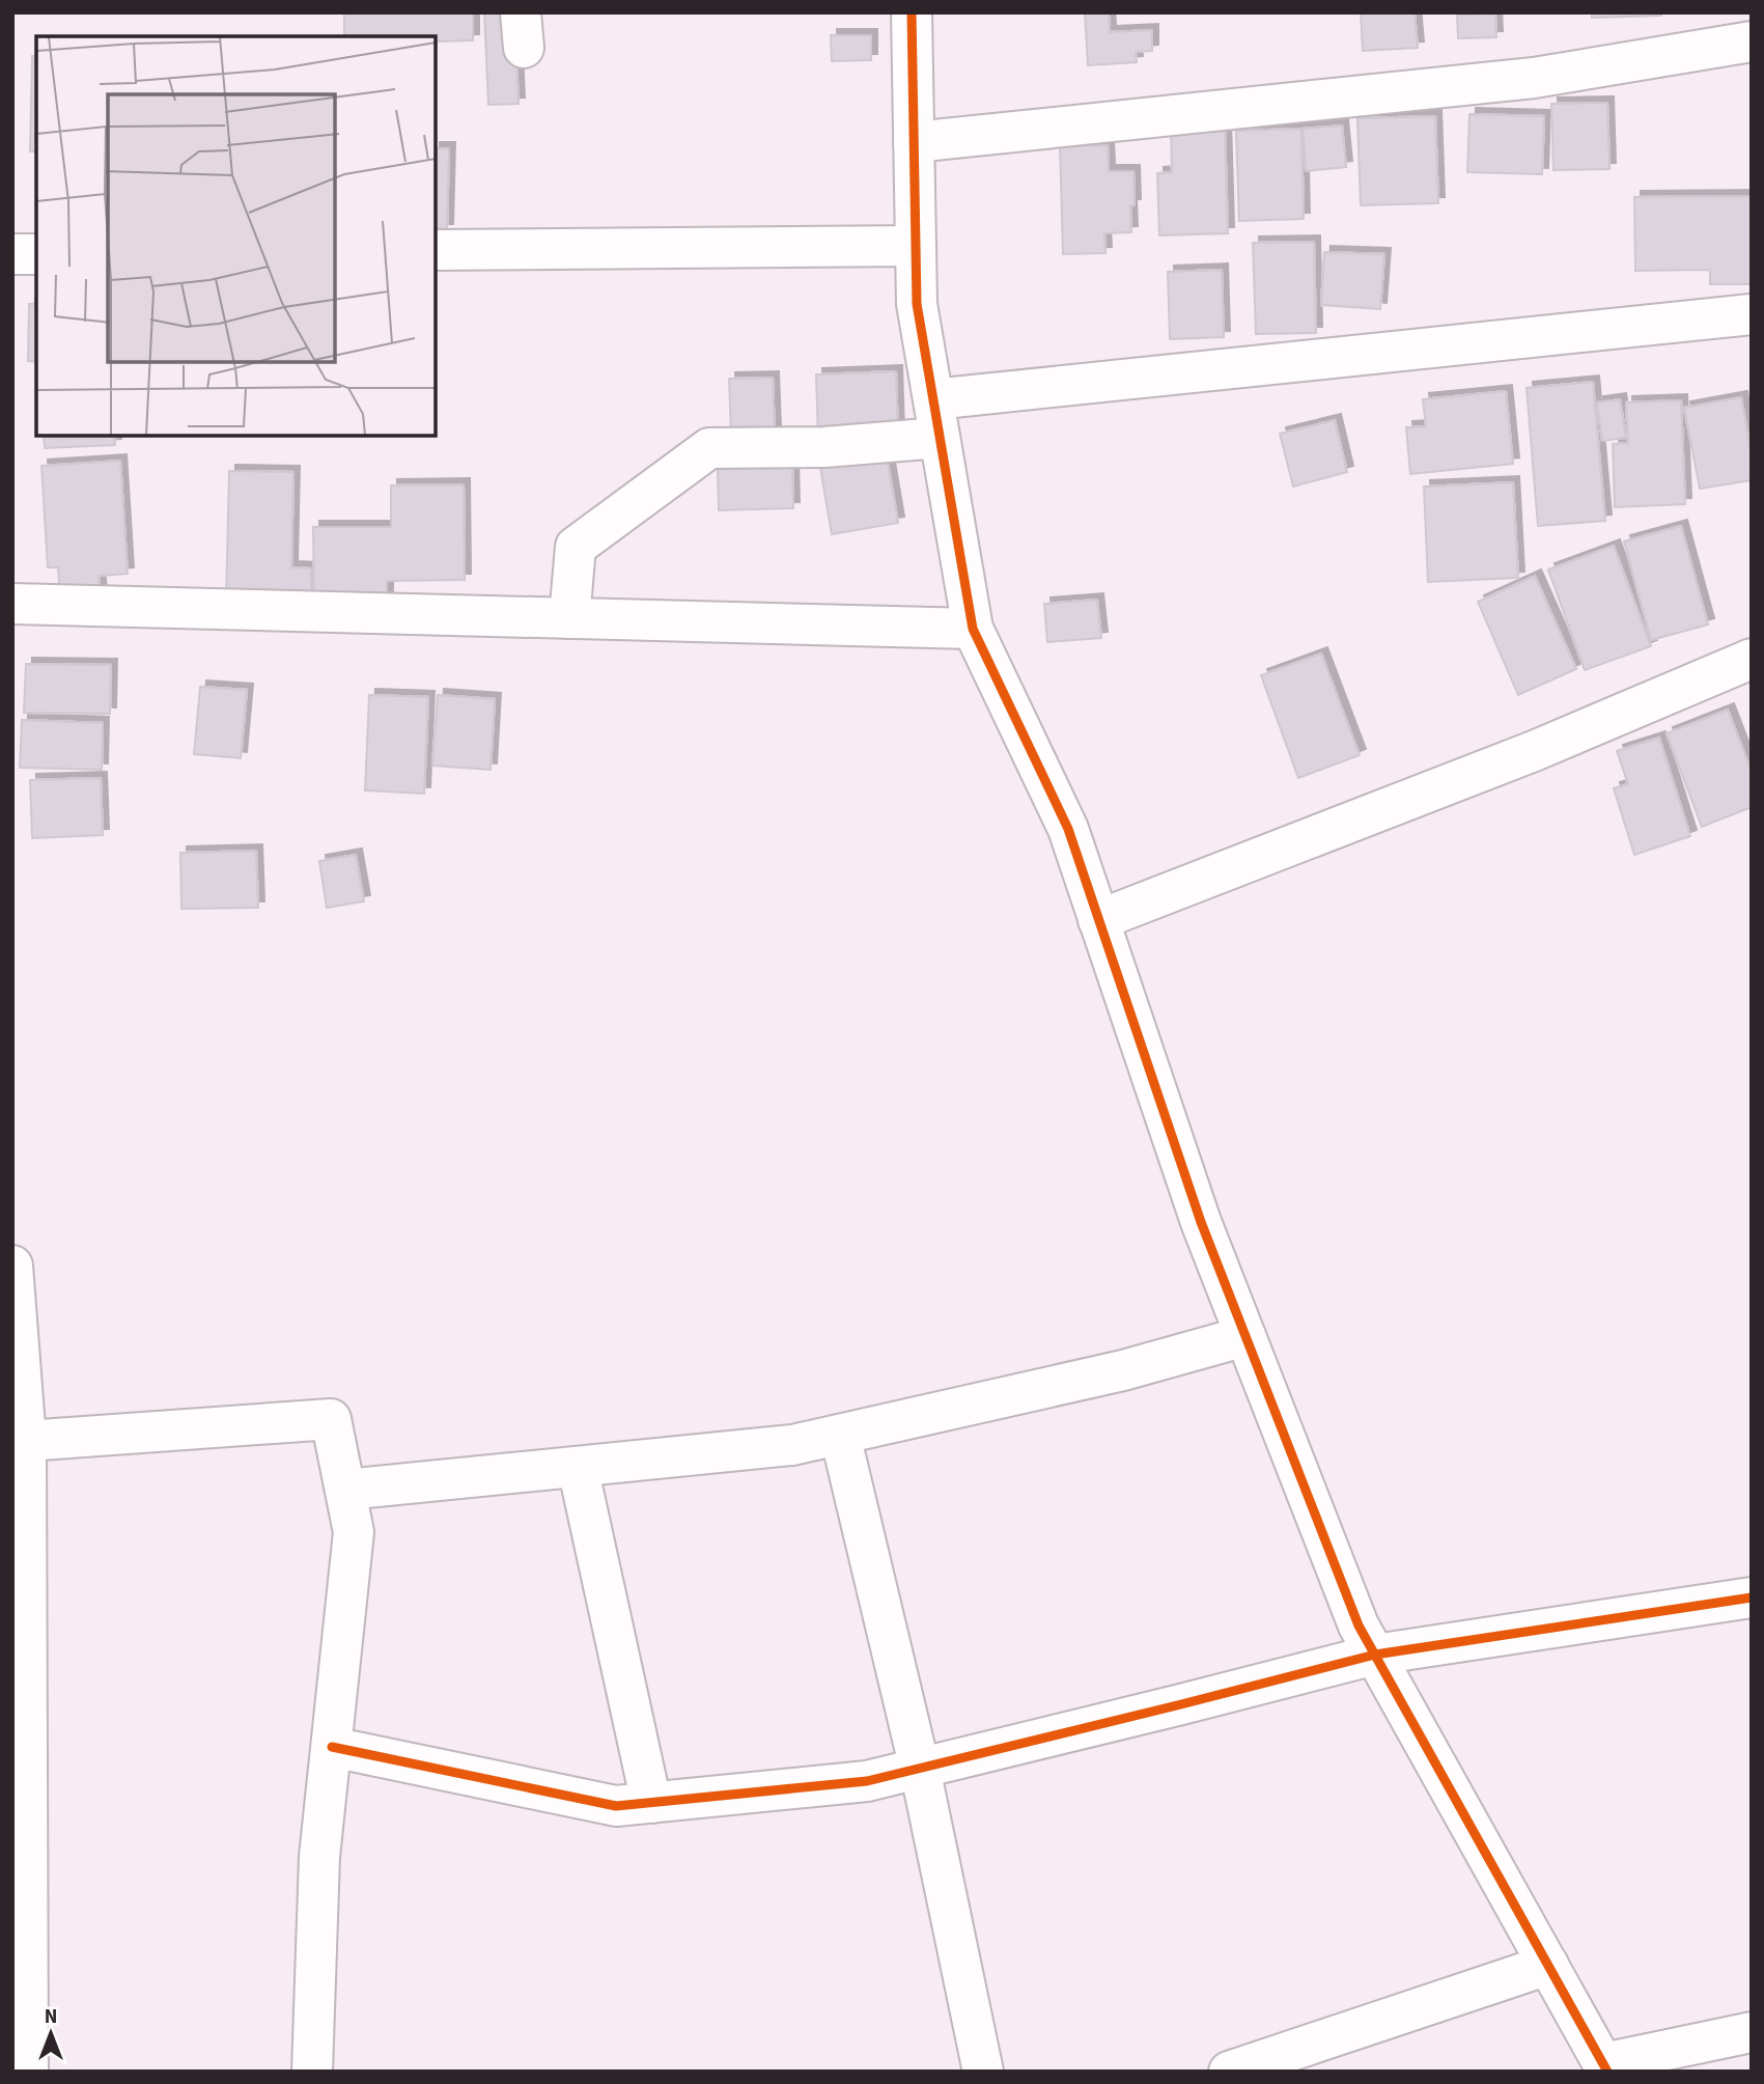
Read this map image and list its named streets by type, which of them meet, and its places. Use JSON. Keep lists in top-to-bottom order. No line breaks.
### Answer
{"north":"top"}
